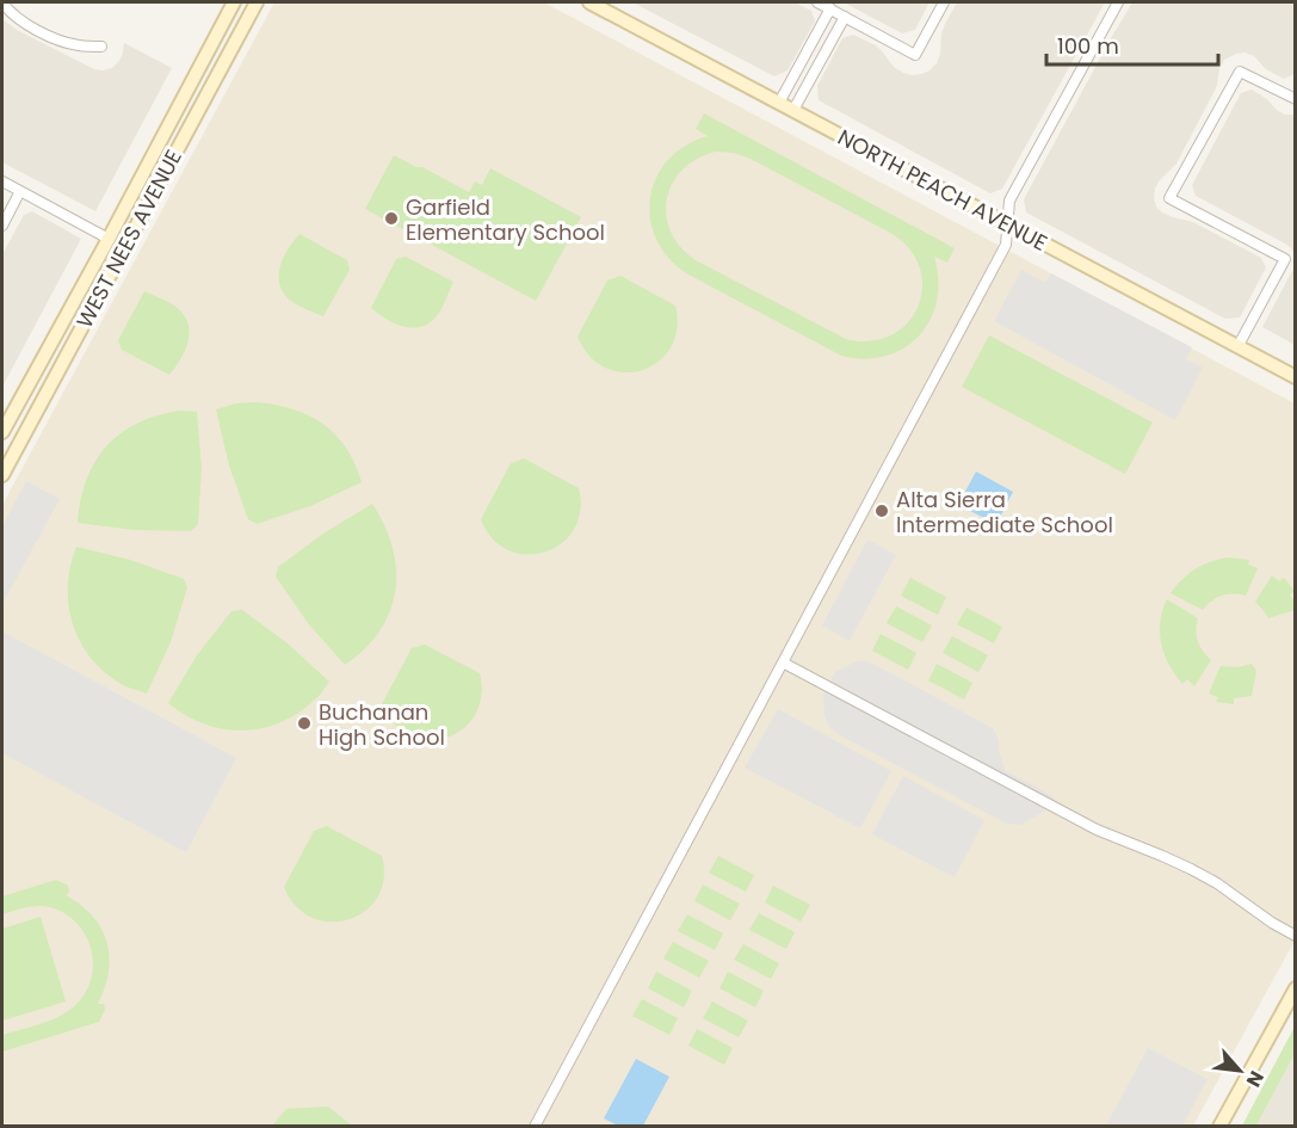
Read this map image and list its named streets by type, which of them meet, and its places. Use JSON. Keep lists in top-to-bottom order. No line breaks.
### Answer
{"streets":{"main road":["NORTH PEACH AVENUE","WEST NEES AVENUE"]},"places":["Garfield Elementary School","Alta Sierra Intermediate School","Buchanan High School"],"scale_bar":"100 m","north":"bottom right"}
